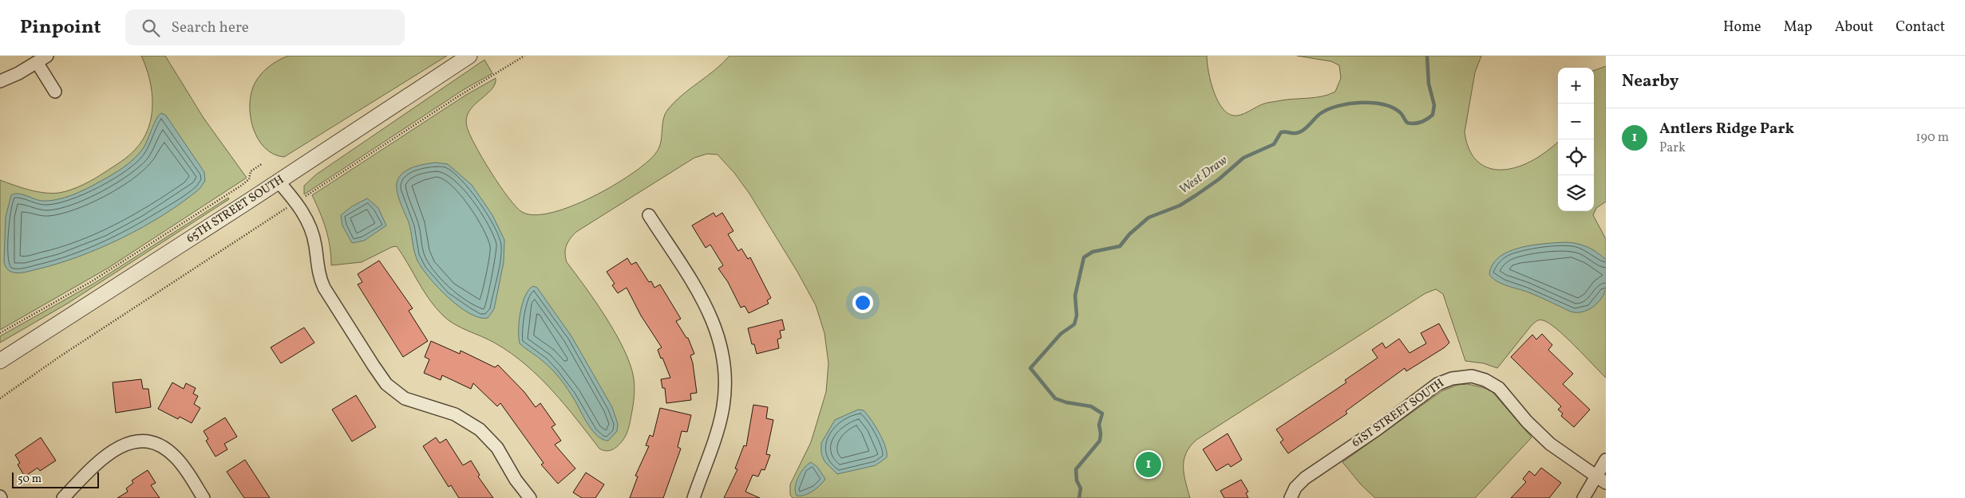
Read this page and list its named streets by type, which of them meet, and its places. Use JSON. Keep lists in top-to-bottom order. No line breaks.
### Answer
{"streets":{"street":["65TH STREET SOUTH","61ST STREET SOUTH"]},"water":["West Draw"],"scale_bar":"50 m","page":{"header":"Pinpoint","search":"Search here","nav":["Home","Map","About","Contact"],"heading":"Nearby","map_buttons":["+","−"],"list":[{"mark":"1","name":"Antlers Ridge Park","note":"Park","value":"190 m"}],"pins":"1","scale":"50 m"}}
